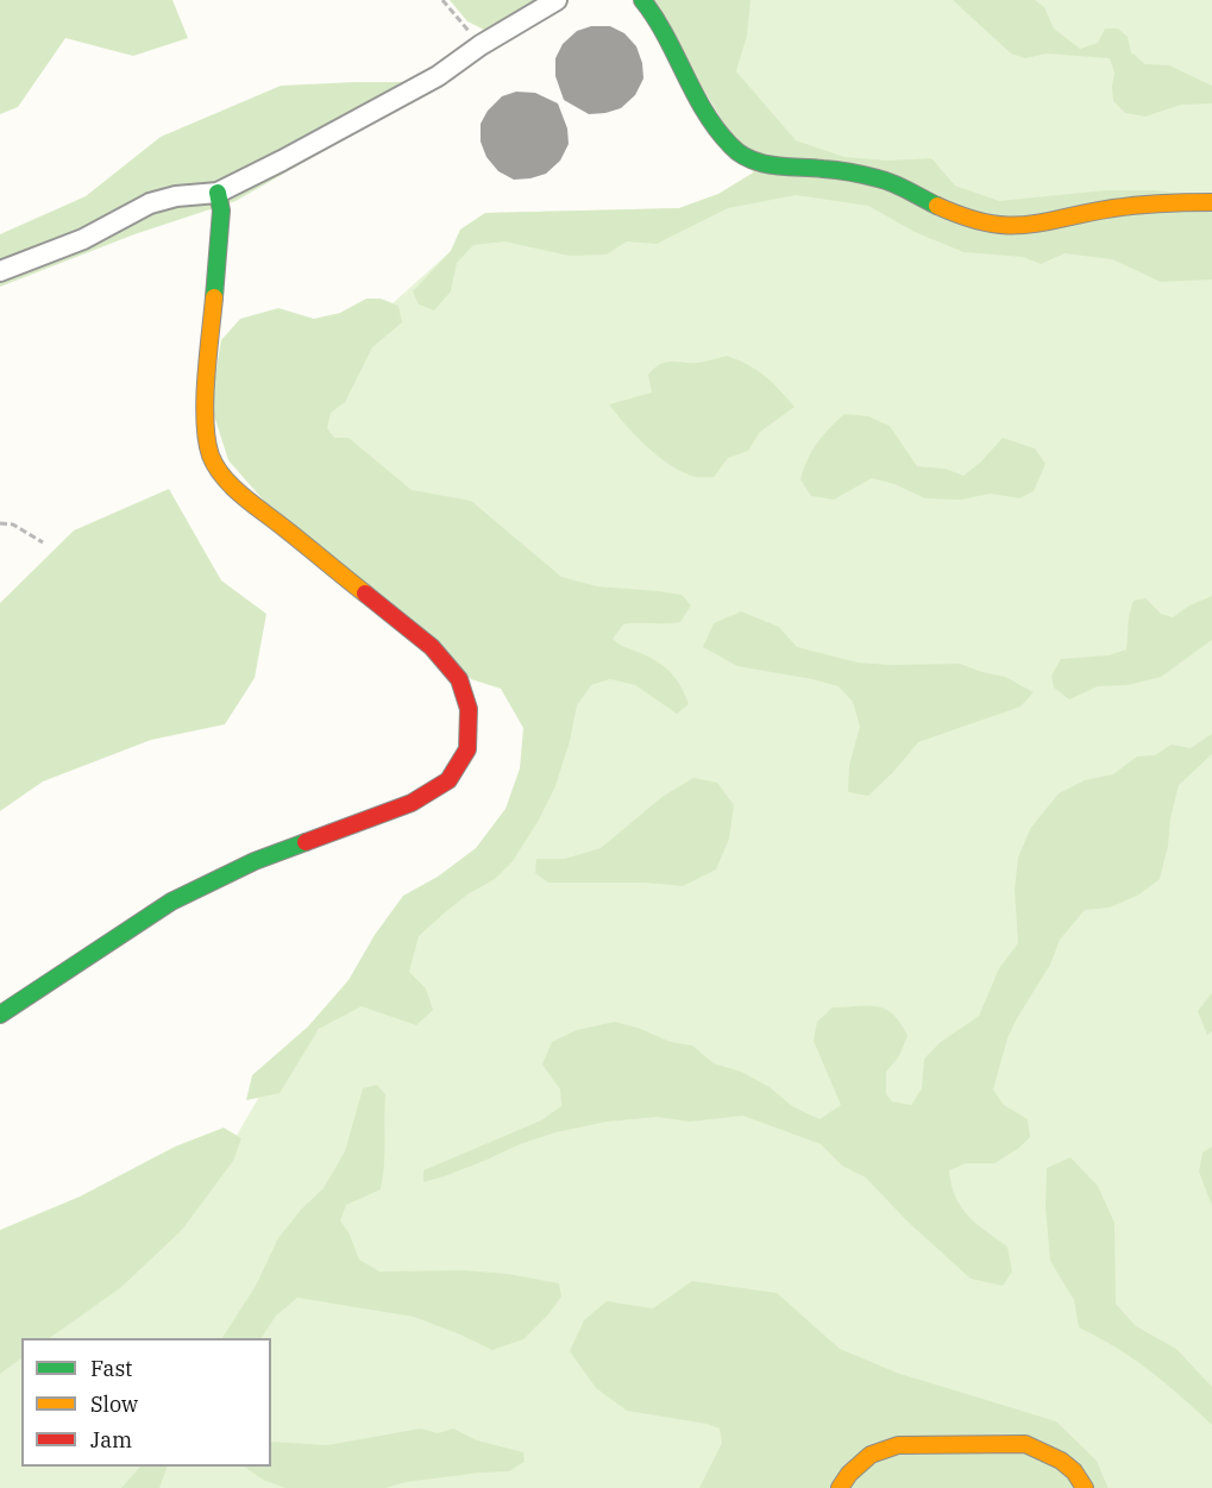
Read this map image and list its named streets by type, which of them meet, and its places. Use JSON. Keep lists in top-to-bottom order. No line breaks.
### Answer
{"legend":["Fast","Slow","Jam"]}
